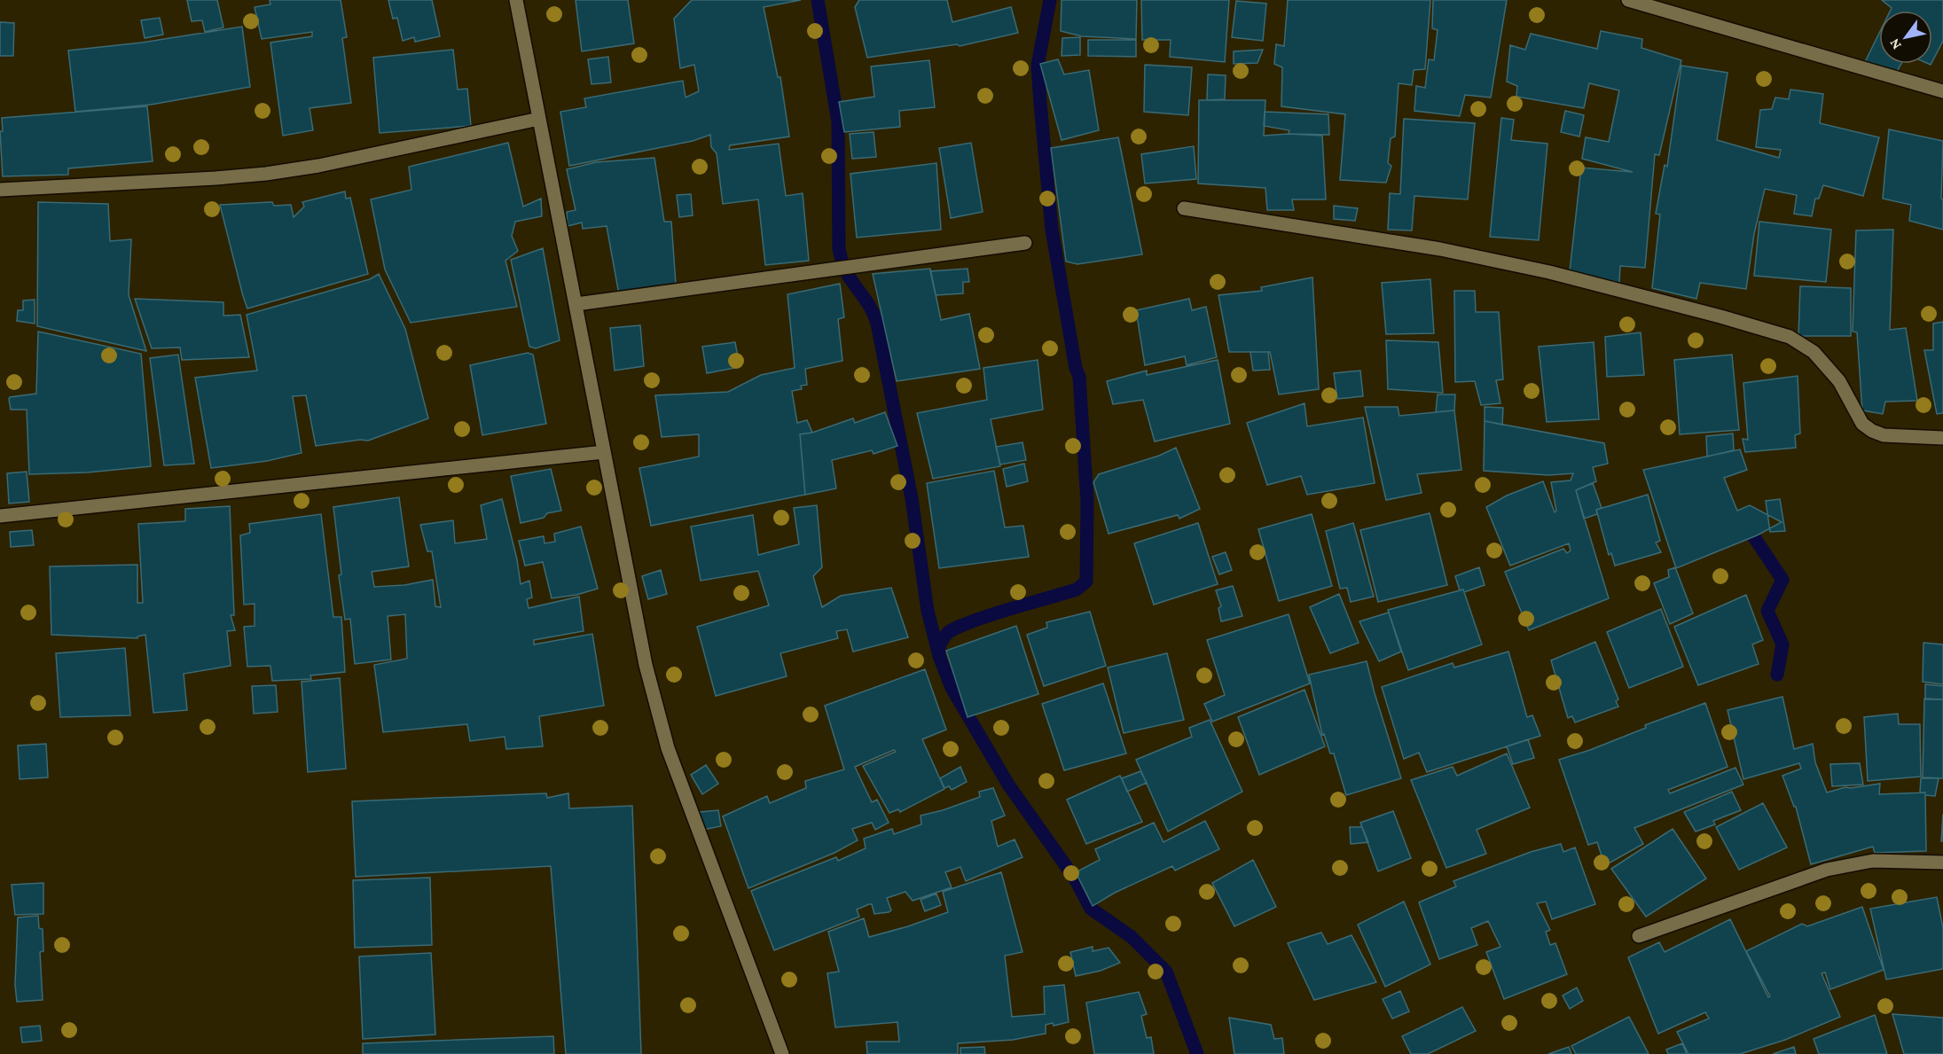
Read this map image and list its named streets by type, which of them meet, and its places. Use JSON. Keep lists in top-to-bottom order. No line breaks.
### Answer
{"north":"bottom left"}
